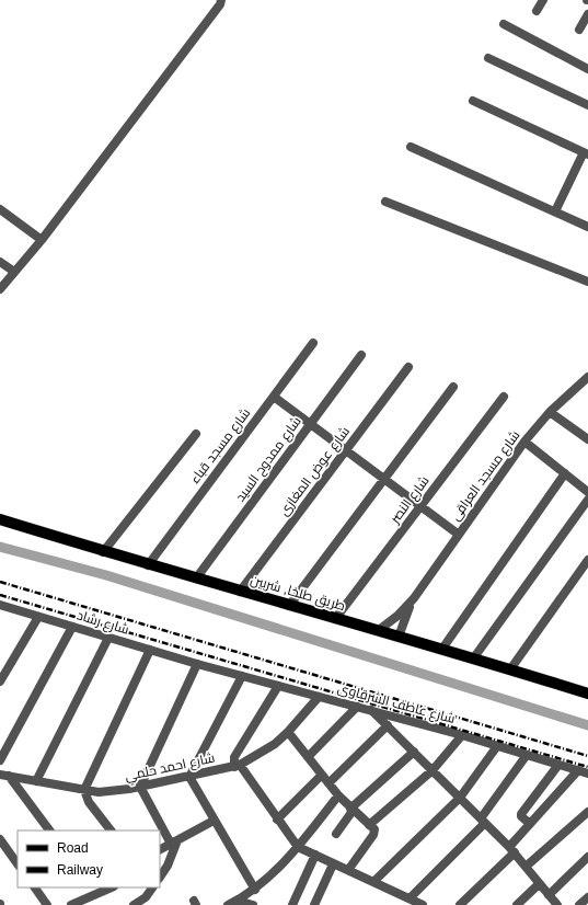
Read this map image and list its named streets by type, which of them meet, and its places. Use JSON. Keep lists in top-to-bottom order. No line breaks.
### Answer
{"streets":{"main road":["طريق طلخا, شربين"],"street":["شارع مسجد قباء","شارع ممدوح السيد","شارع عوض المغازى","شارع مسجد العراقى","شارع النصر","شارع رشاد","شارع عاطف الشرقاوى","شارع احمد حلمي"]},"crossings":[["شارع مسجد قباء","طريق طلخا, شربين"],["شارع ممدوح السيد","طريق طلخا, شربين"],["شارع عوض المغازى","طريق طلخا, شربين"],["شارع مسجد العراقى","طريق طلخا, شربين"],["شارع النصر","طريق طلخا, شربين"],["شارع رشاد","شارع عاطف الشرقاوى"],["شارع عاطف الشرقاوى","شارع احمد حلمي"]],"legend":["Road","Railway"]}
